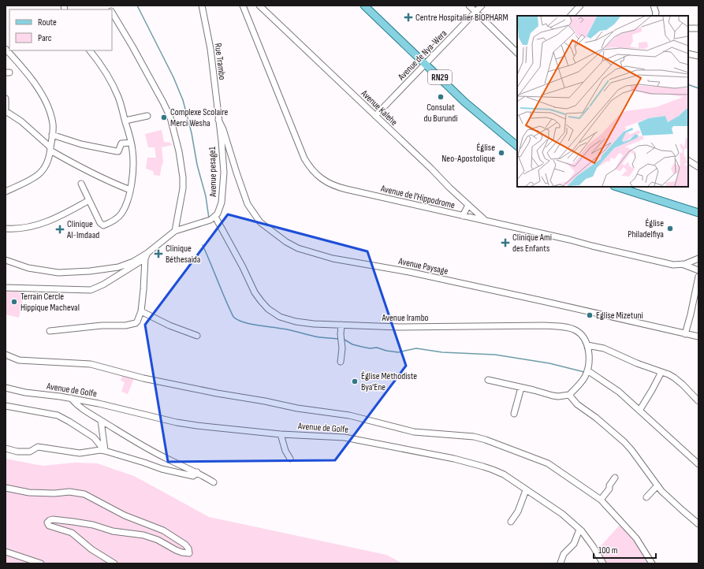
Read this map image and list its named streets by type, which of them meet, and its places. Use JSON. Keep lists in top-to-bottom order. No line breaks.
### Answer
{"streets":{"main road":["RN29"],"street":["Avenue de Nya-Wera","Rue Trambo","Avenue Kalehe","Avenue pesage1","Avenue de l'Hippodrome","Avenue Paysage","Avenue Irambo","Avenue de Golfe"]},"crossings":[["Avenue de Nya-Wera","RN29"],["Avenue de Nya-Wera","Avenue Kalehe"],["Rue Trambo","Avenue pesage1"],["Rue Trambo","Avenue Paysage"],["Avenue Kalehe","Avenue de l'Hippodrome"],["Avenue pesage1","Avenue Paysage"],["Avenue pesage1","Avenue Irambo"]],"places":{"health":["Centre Hospitalier BIOPHARM","Clinique Al-Imdaad","Clinique Ami des Enfants","Clinique Béthesaida"],"other":["Consulat du Burundi","Complexe Scolaire Merci Wesha","Église Neo-Apostolique","Église Philadelfiya","Terrain Cercle Hippique Macheval","Eglise Mizetuni","Église Méthodiste Bya'Ene"]},"legend":["Route","Parc"],"scale_bar":"100 m"}
